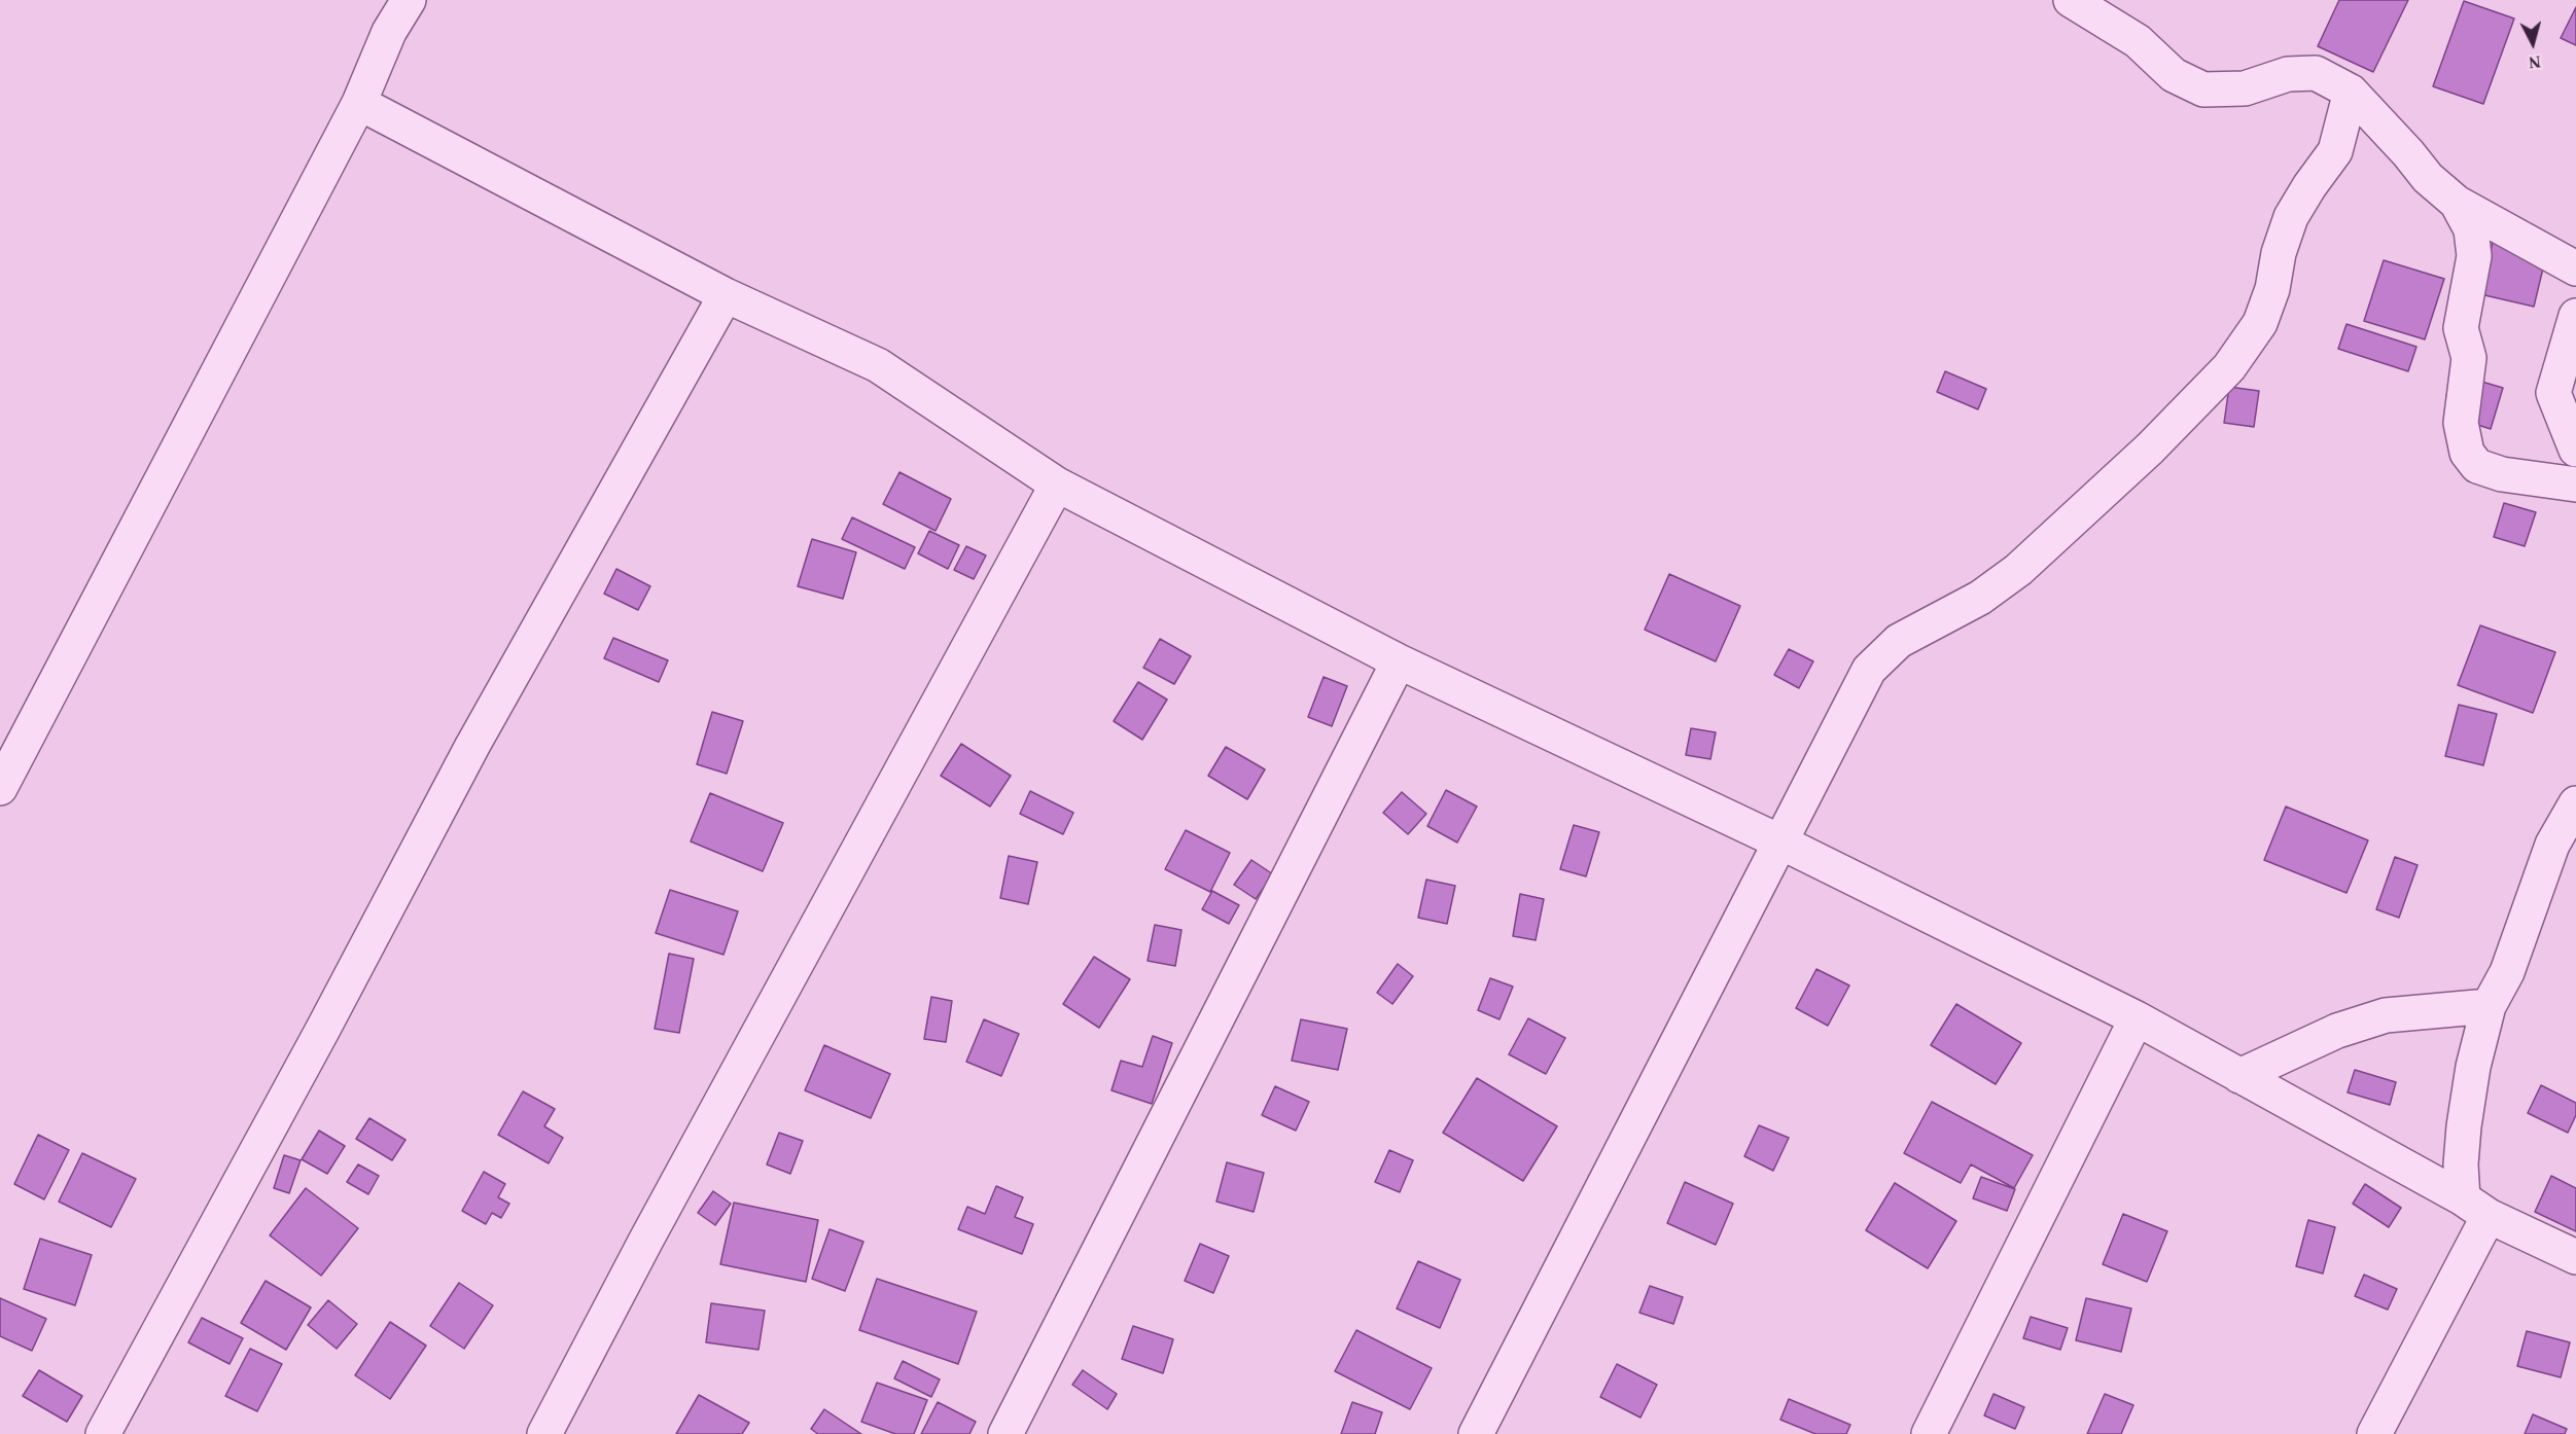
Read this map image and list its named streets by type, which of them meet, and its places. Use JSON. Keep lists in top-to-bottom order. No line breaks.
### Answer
{"north":"bottom"}
